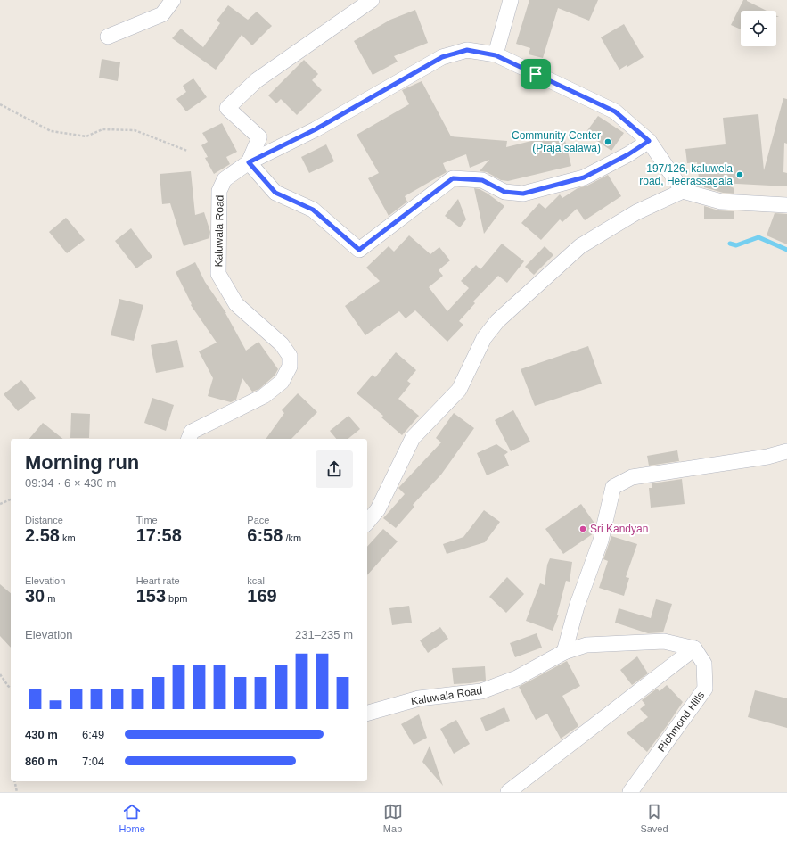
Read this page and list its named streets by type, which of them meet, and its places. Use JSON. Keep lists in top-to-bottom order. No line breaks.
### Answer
{"streets":{"street":["Kaluwala Road","Richmond Hills"]},"places":["Community Center (Praja salawa)","197/126, kaluwela road, Heerassagala","Sri Kandyan"],"page":{"heading":["Morning run","09:34 · 6 × 430 m"],"stats":[["Distance","2.58 km"],["Time","17:58"],["Pace","6:58 /km"],["Elevation","30 m"],["Heart rate","153 bpm"],["kcal","169"]],"chart":["Elevation","231–235 m"],"list":[{"name":"430 m","note":"6:49"},{"name":"860 m","note":"7:04"}],"tabs":["Home","Map","Saved"]}}
